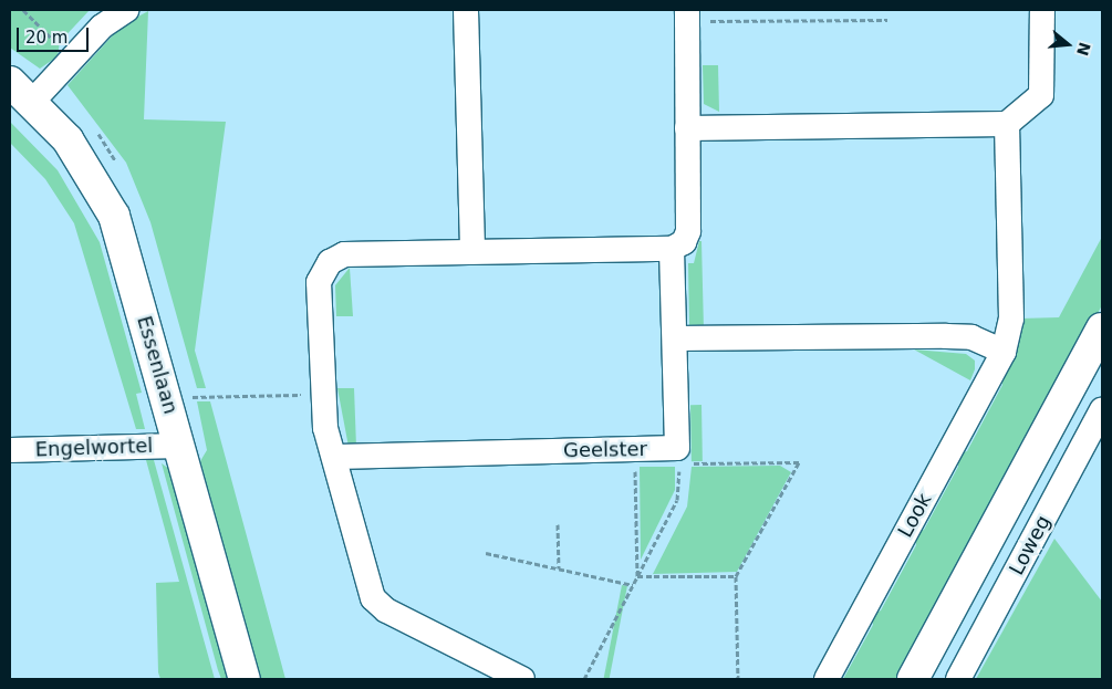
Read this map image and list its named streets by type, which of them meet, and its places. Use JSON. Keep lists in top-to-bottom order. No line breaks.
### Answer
{"streets":{"street":["Essenlaan","Engelwortel","Geelster","Look","Loweg"]},"crossings":[["Essenlaan","Engelwortel"]],"scale_bar":"20 m","north":"right"}
